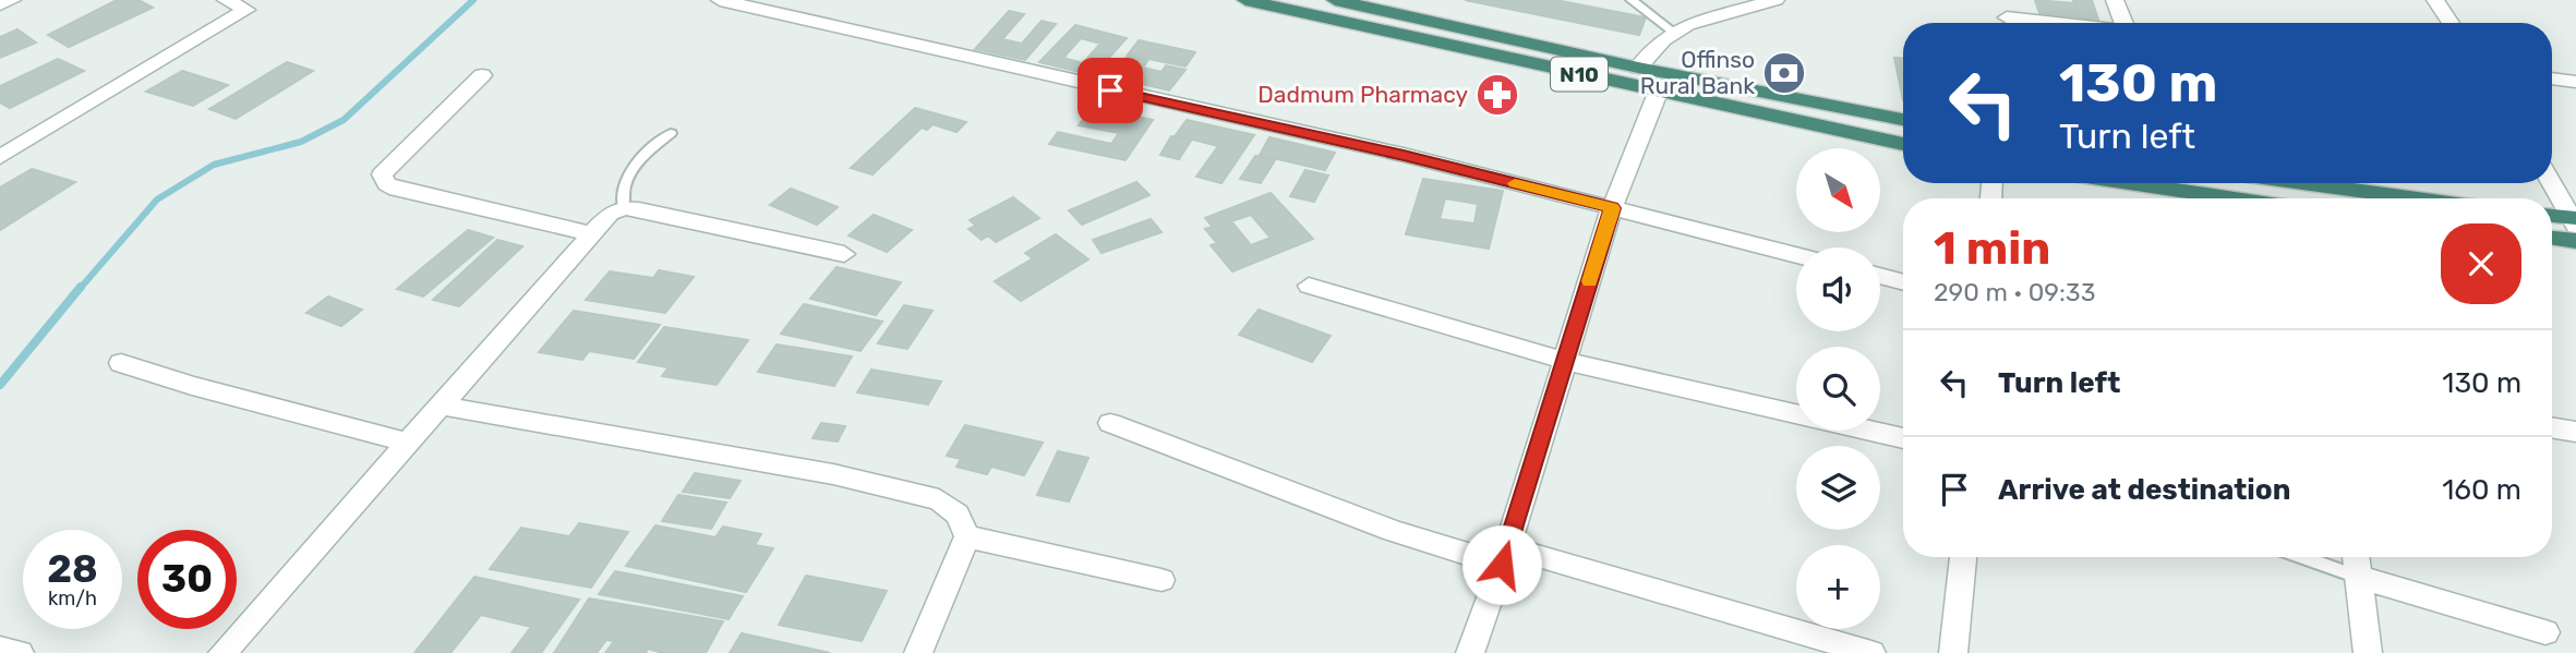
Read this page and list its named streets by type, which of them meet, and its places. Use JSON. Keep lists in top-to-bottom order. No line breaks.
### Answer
{"streets":{"highway":["N10"]},"places":{"bank":["Offinso Rural Bank"],"pharmacy":["Dadmum Pharmacy"]},"north":"bottom right","page":{"turn":["130 m","Turn left"],"map_buttons":"+","heading":["1 min","290 m · 09:33"],"list":[{"name":"Turn left","value":"130 m"},{"name":"Arrive at destination","value":"160 m"}],"speed":"28 km/h","limit":"30"}}
